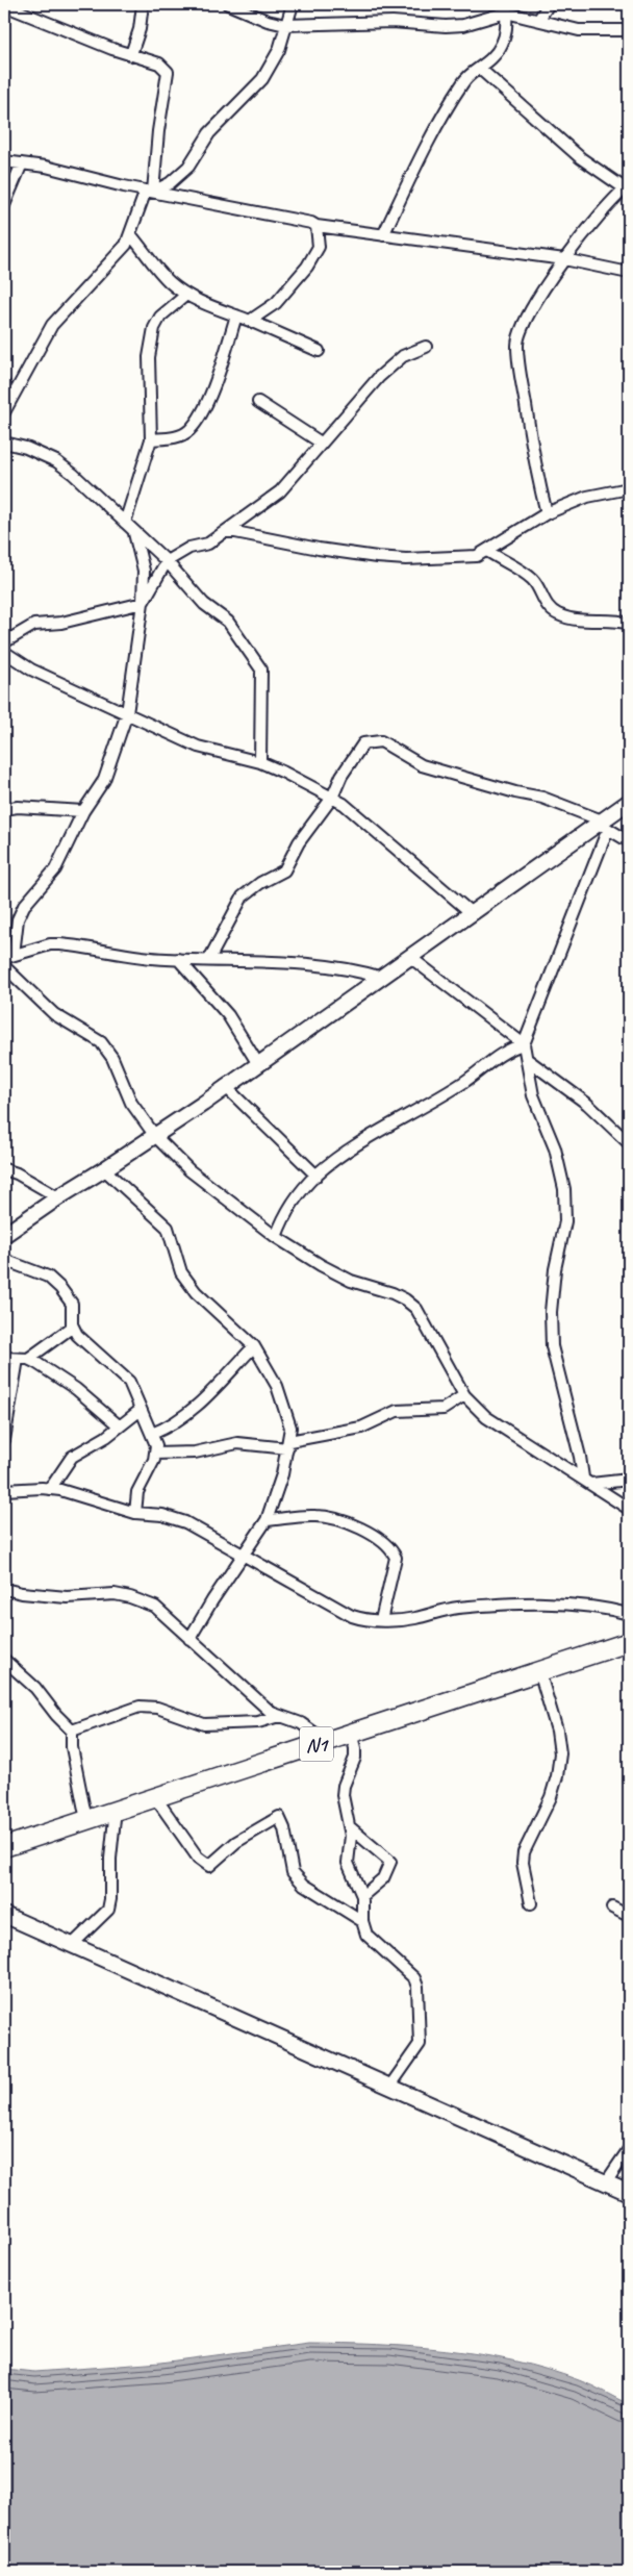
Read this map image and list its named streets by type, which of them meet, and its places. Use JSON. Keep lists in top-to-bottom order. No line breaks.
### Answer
{"streets":{"highway":["N1"]}}
